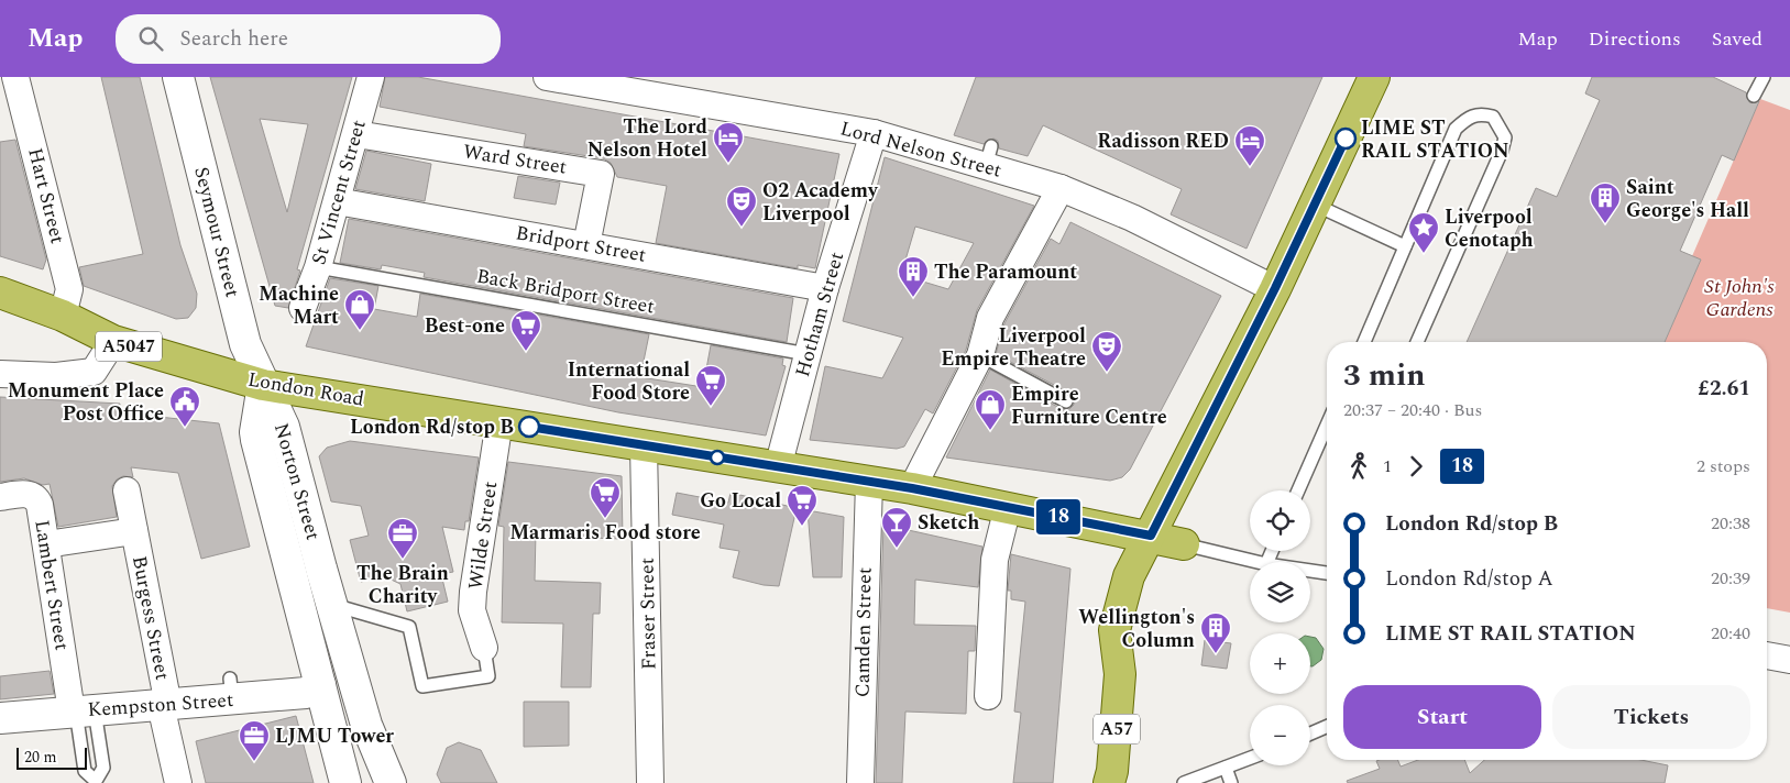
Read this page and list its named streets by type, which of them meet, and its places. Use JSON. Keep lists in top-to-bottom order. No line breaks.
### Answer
{"streets":{"main road":["Seymour Street","A5047","London Road","Norton Street","Kempston Street","A57"],"street":["Lord Nelson Street","Ward Street","St Vincent Street","Hart Street","Bridport Street","Hotham Street","Wilde Street","Lambert Street","Fraser Street","Burgess Street","Camden Street"],"lane":["Back Bridport Street"]},"crossings":[["Lord Nelson Street","Hotham Street"],["Ward Street","St Vincent Street"],["Ward Street","Bridport Street"],["St Vincent Street","Bridport Street"],["St Vincent Street","Back Bridport Street"],["Hart Street","London Road"],["Seymour Street","London Road"],["Seymour Street","Norton Street"],["Bridport Street","Hotham Street"],["Back Bridport Street","Hotham Street"],["Hotham Street","London Road"],["London Road","Norton Street"],["London Road","Wilde Street"],["London Road","Fraser Street"],["London Road","Camden Street"],["London Road","A57"],["Norton Street","Kempston Street"],["Lambert Street","Burgess Street"],["Lambert Street","Kempston Street"],["Burgess Street","Kempston Street"]],"parks":["St John's Gardens"],"places":{"other":["LIME ST RAIL STATION","London Rd/stop B"],"hotel":["The Lord Nelson Hotel","Radisson RED"],"building":["Saint George's Hall","The Paramount","Wellington's Column"],"theatre":["O2 Academy Liverpool","Liverpool Empire Theatre"],"place":["Liverpool Cenotaph"],"shop":["Machine Mart","Empire Furniture Centre"],"supermarket":["Best-one","International Food Store","Marmaris Food store","Go Local"],"public building":["Monument Place Post Office"],"bar":["Sketch"],"office":["The Brain Charity","LJMU Tower"]},"lines":["bus line 18"],"scale_bar":"20 m","page":{"header":"Map","search":"Search here","nav":["Map","Directions","Saved"],"on_map":"18","heading":["3 min","20:37 – 20:40 · Bus","£2.61"],"legs":["1","18","2 stops"],"map_buttons":["+","−"],"list":[{"name":"London Rd/stop B","value":"20:38"},{"name":"London Rd/stop A","value":"20:39"},{"name":"LIME ST RAIL STATION","value":"20:40"}],"buttons":["Start","Tickets"],"scale":"20 m"}}
